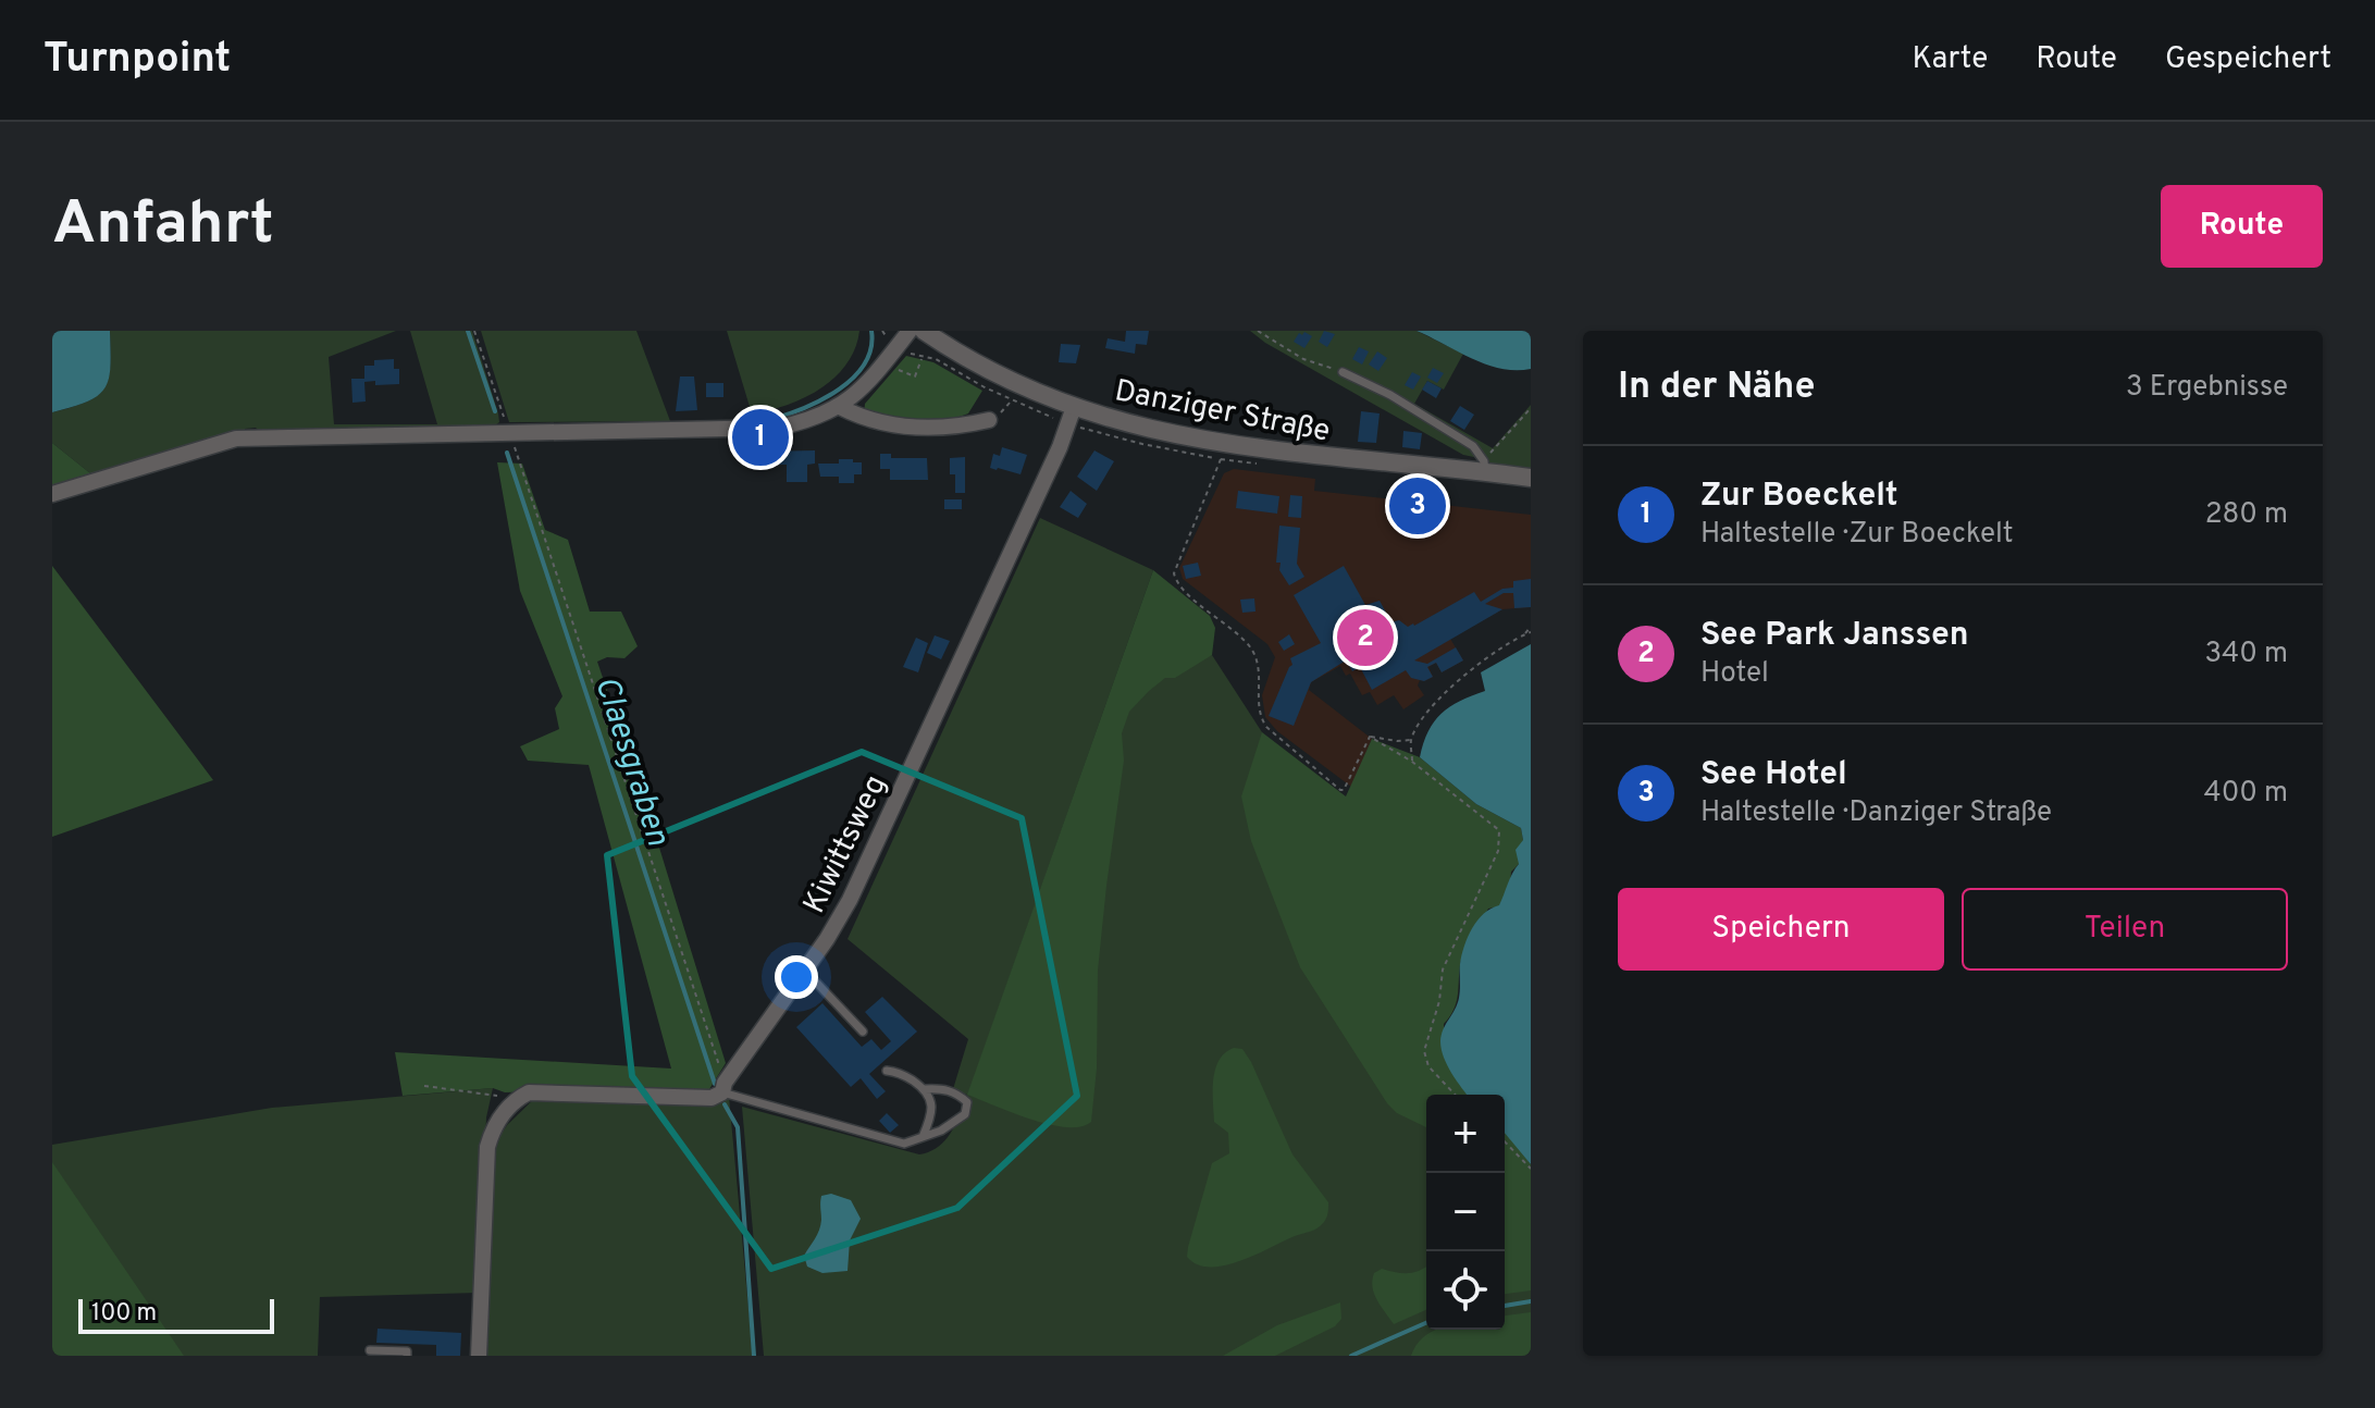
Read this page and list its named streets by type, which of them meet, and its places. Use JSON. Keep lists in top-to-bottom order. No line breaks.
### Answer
{"streets":{"street":["Danziger Straße","Kiwittsweg"]},"crossings":[["Danziger Straße","Kiwittsweg"]],"water":["Claesgraben"],"scale_bar":"100 m","page":{"header":"Turnpoint","nav":["Karte","Route","Gespeichert"],"buttons":["Route",["Speichern","Teilen"]],"title":"Anfahrt","heading":["In der Nähe","3 Ergebnisse"],"pins":["1","3","2"],"list":[{"mark":"1","name":"Zur Boeckelt","note":"Haltestelle · Zur Boeckelt","value":"280 m"},{"mark":"2","name":"See Park Janssen","note":"Hotel","value":"340 m"},{"mark":"3","name":"See Hotel","note":"Haltestelle · Danziger Straße","value":"400 m"}],"map_buttons":["+","−"],"scale":"100 m"}}
